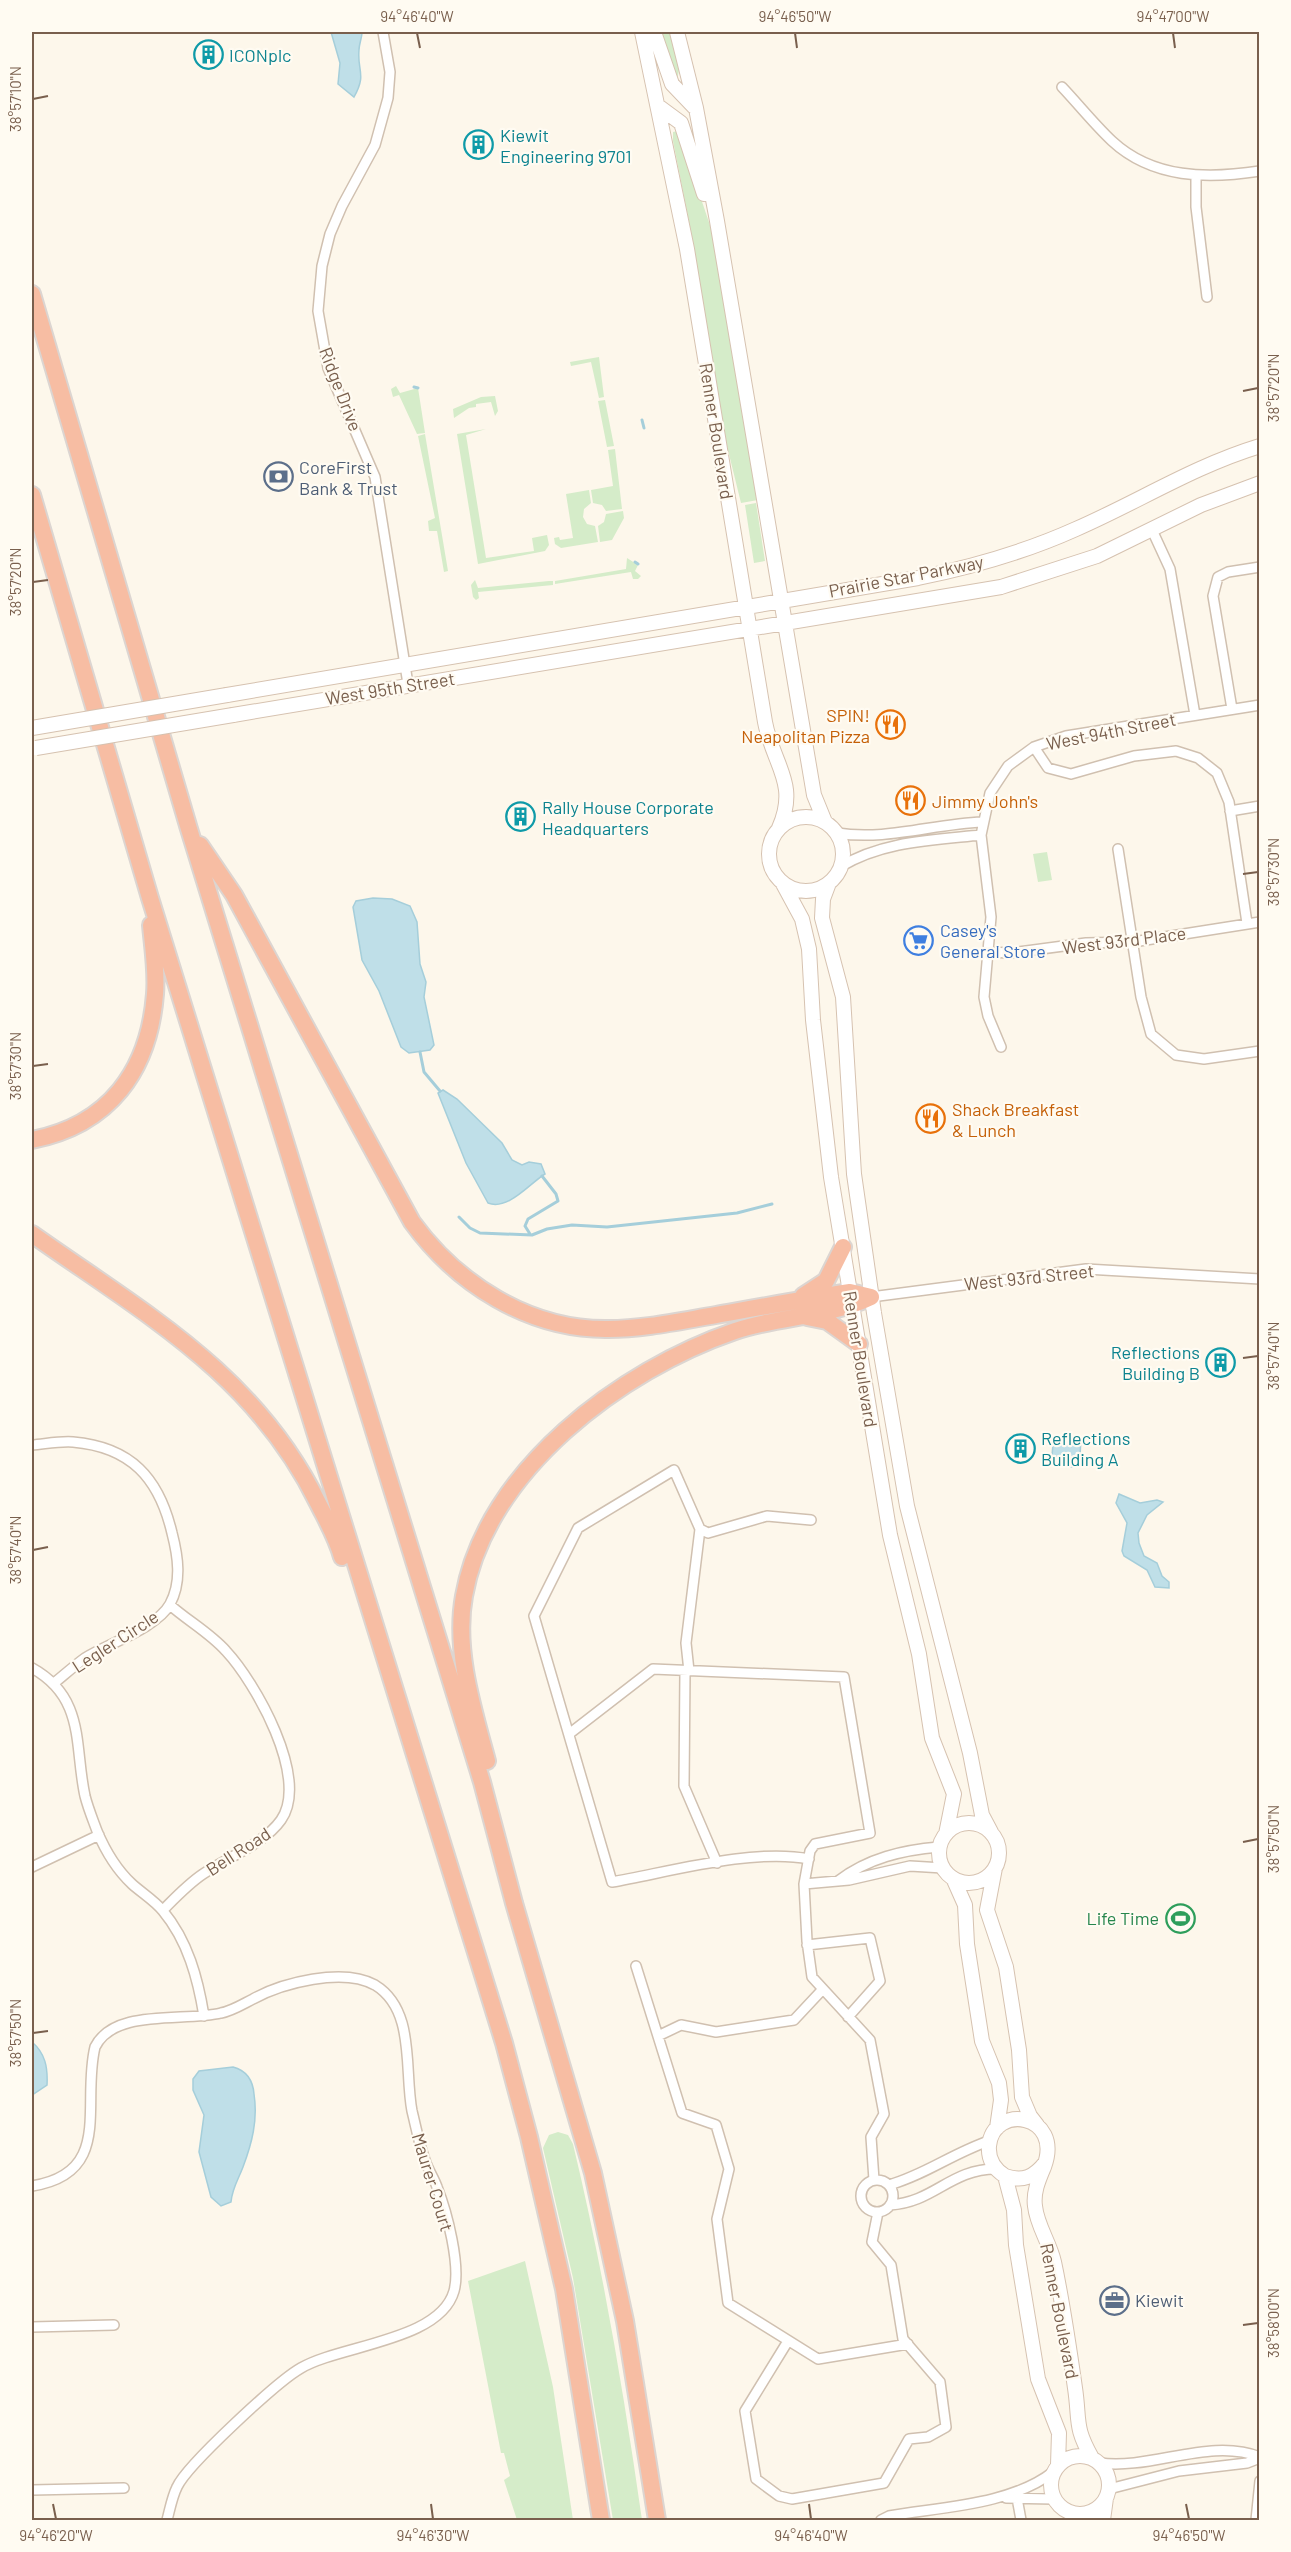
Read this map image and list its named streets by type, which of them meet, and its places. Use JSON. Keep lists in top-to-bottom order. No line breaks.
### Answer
{"streets":{"main road":["Renner Boulevard","Prairie Star Parkway","West 95th Street"],"street":["Ridge Drive","West 94th Street","West 93rd Place","West 93rd Street","Legler Circle","Bell Road","Maurer Court"]},"crossings":[["Ridge Drive","West 95th Street"],["Renner Boulevard","Prairie Star Parkway"],["Renner Boulevard","West 95th Street"],["Renner Boulevard","West 93rd Street"],["Prairie Star Parkway","West 95th Street"],["West 94th Street","West 93rd Place"],["Legler Circle","Bell Road"]],"places":{"building":["ICONplc","Kiewit Engineering 9701","Rally House Corporate Headquarters","Reflections Building B","Reflections Building A"],"bank":["CoreFirst Bank & Trust"],"restaurant":["SPIN! Neapolitan Pizza","Jimmy John's","Shack Breakfast & Lunch"],"supermarket":["Casey's General Store"],"sports":["Life Time"],"office":["Kiewit"]},"coordinates":["94°46'40\"W","94°46'50\"W","94°47'00\"W","38°57'10\"N","38°57'20\"N","38°57'30\"N","38°57'40\"N","38°57'50\"N","38°58'00\"N","94°46'20\"W","94°46'30\"W"]}
